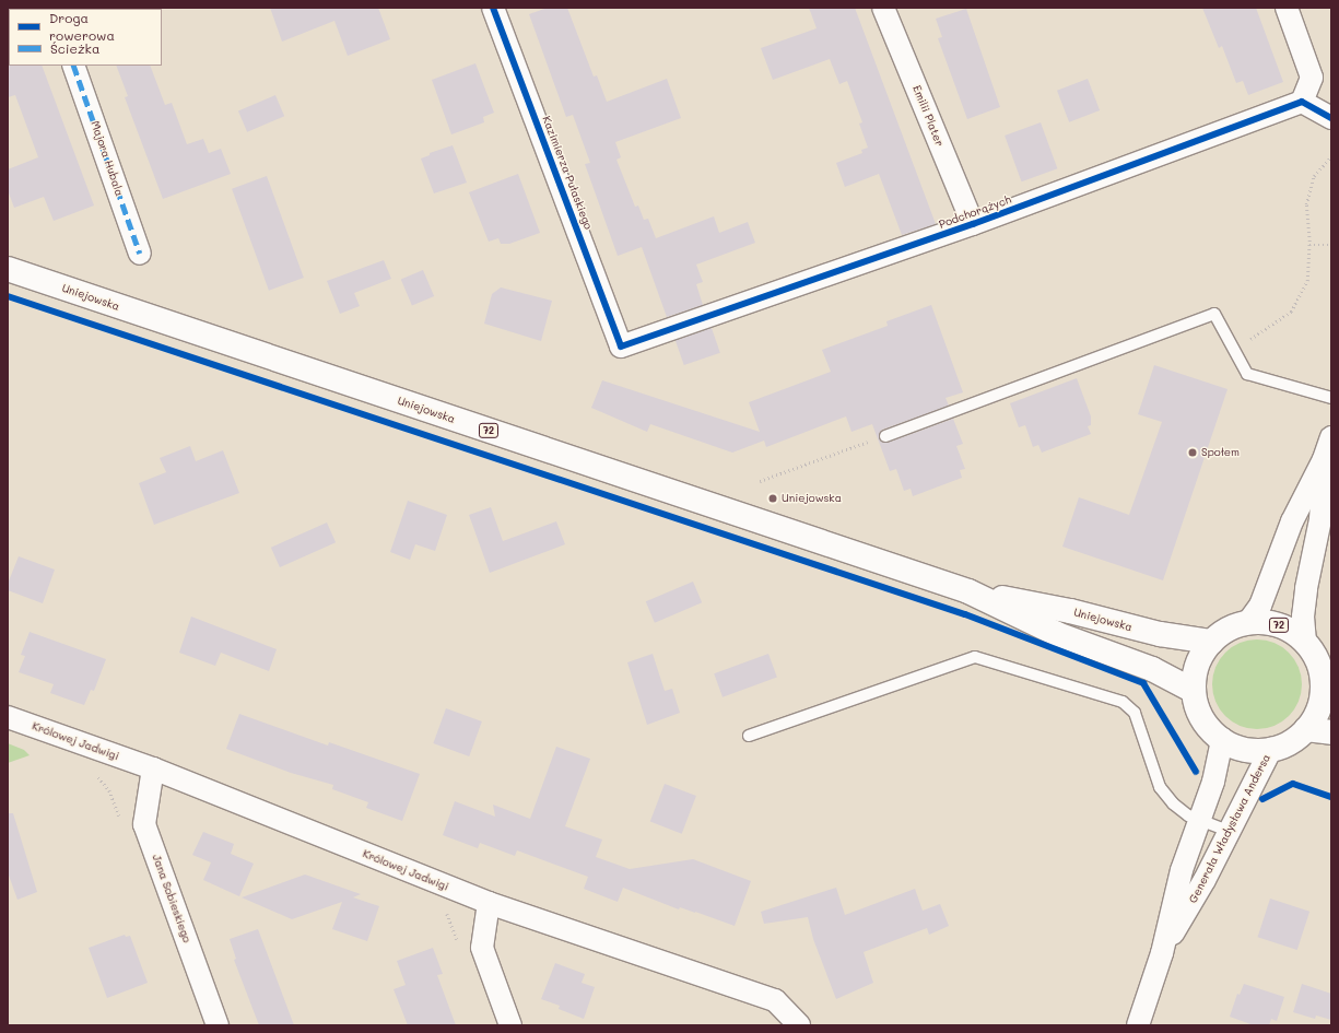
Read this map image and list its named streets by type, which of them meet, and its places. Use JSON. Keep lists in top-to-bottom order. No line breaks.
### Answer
{"streets":{"main road":["Uniejowska","72"],"street":["Emilii Plater","Majora Hubala","Kazimierza Pułaskiego","Podchorążych","Królowej Jadwigi","Generała Władysława Andersa","Jana Sobieskiego"]},"crossings":[["Emilii Plater","Podchorążych"],["Kazimierza Pułaskiego","Podchorążych"],["Uniejowska","72"],["Uniejowska","Generała Władysława Andersa"],["72","Generała Władysława Andersa"],["Królowej Jadwigi","Jana Sobieskiego"]],"places":["Społem","Uniejowska"],"legend":["Droga rowerowa","Ścieżka"]}
